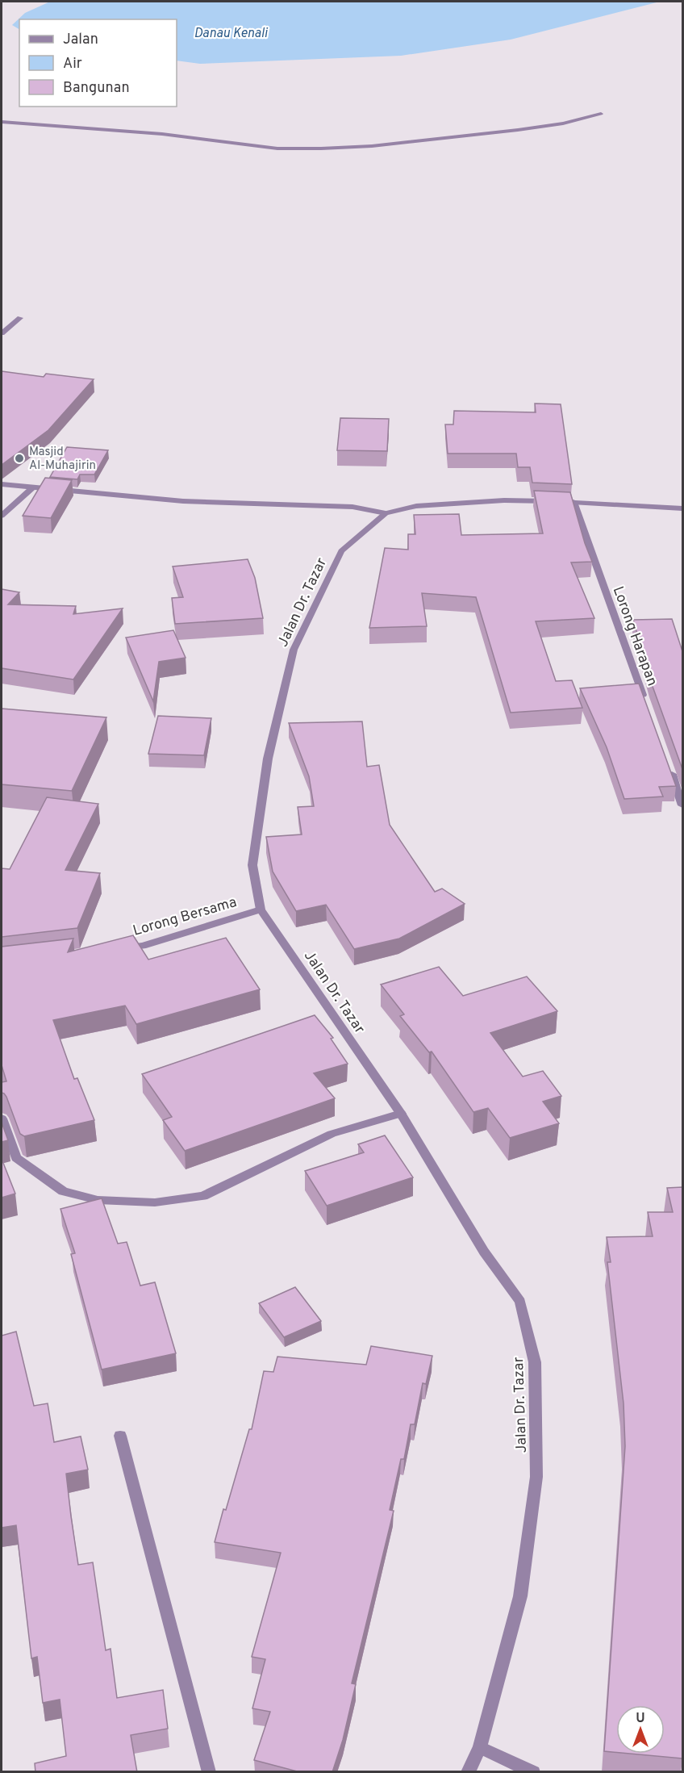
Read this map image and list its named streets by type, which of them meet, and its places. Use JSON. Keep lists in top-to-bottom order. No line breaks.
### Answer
{"streets":{"street":["Jalan Dr. Tazar","Lorong Harapan","Lorong Bersama"]},"crossings":[["Jalan Dr. Tazar","Lorong Harapan"],["Jalan Dr. Tazar","Lorong Bersama"]],"water":["Danau Kenali"],"places":["Masjid Al-Muhajirin"],"legend":["Jalan","Air","Bangunan"],"north":"top"}
